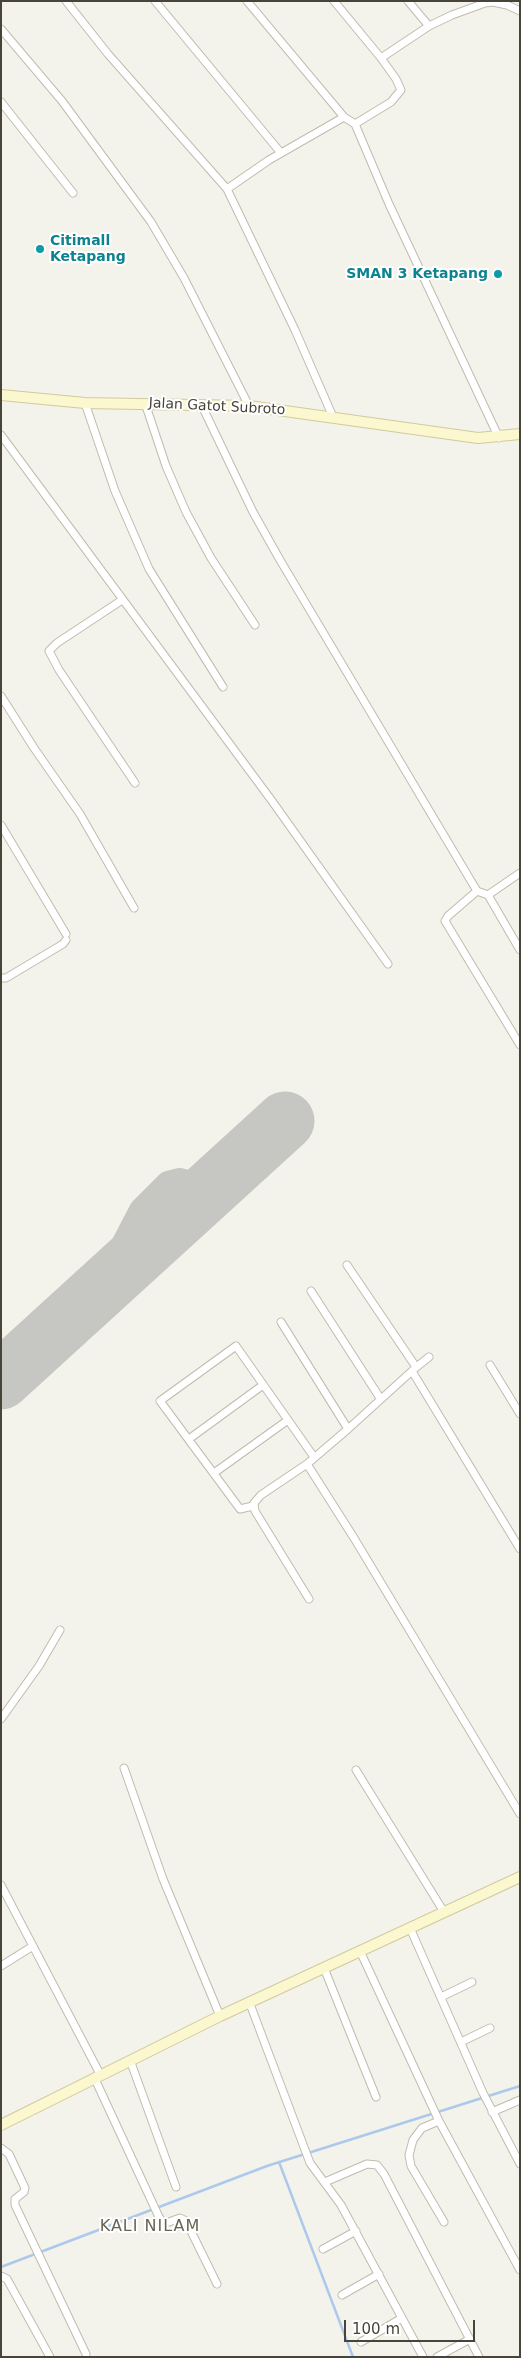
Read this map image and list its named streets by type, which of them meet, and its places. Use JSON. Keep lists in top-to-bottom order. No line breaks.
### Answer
{"streets":{"street":["Jalan Gatot Subroto"]},"districts":["KALI NILAM"],"places":["Citimall Ketapang","SMAN 3 Ketapang"],"scale_bar":"100 m"}
